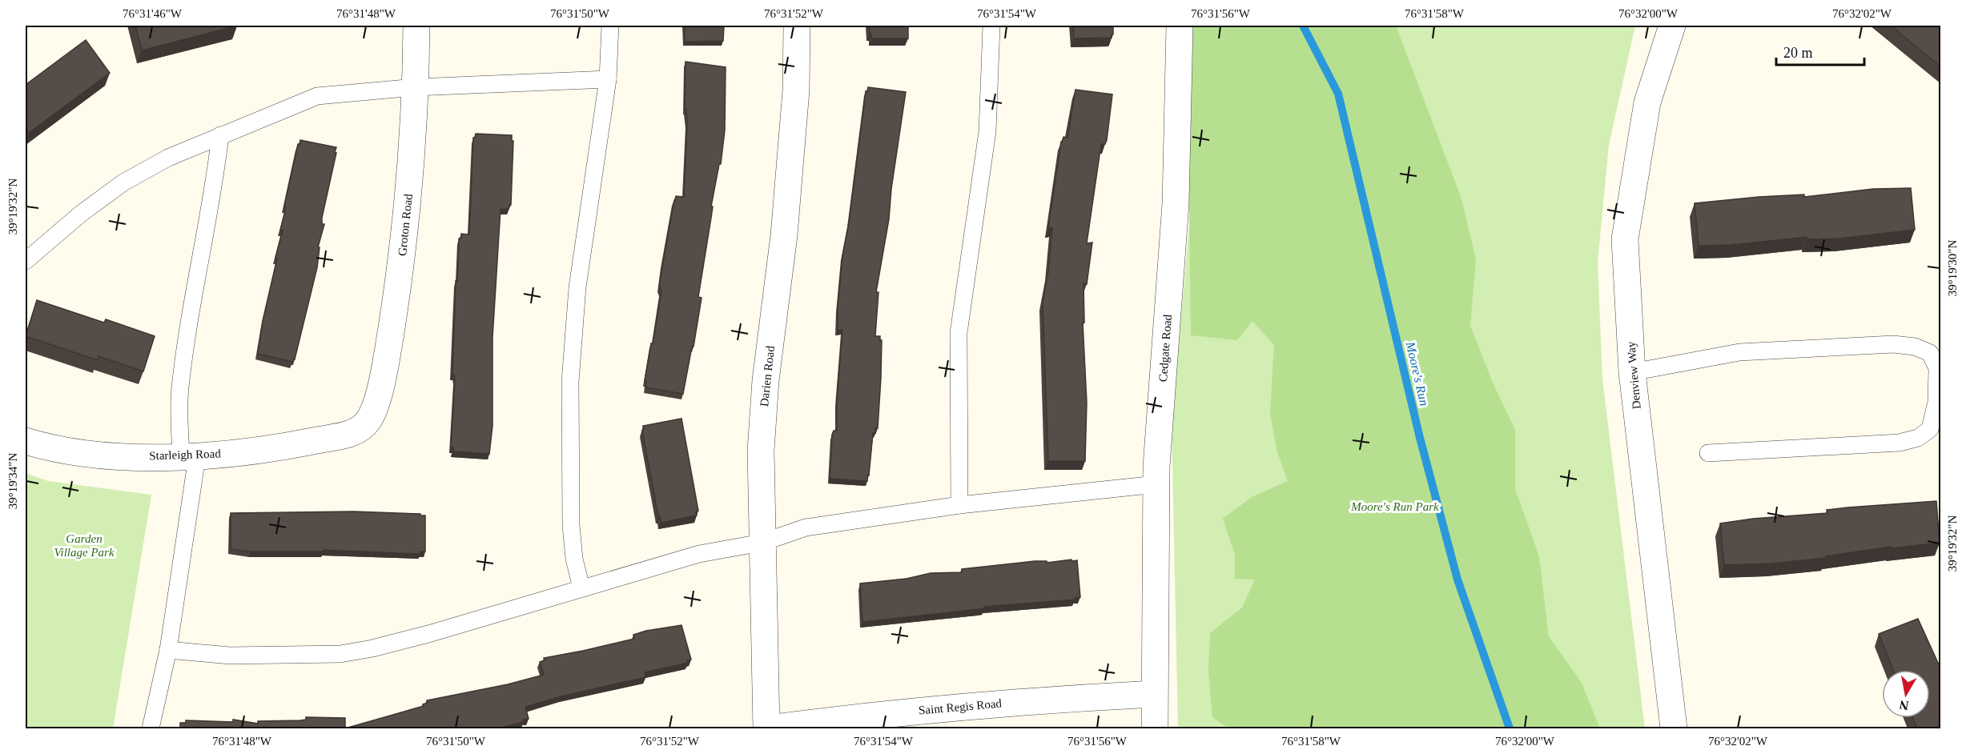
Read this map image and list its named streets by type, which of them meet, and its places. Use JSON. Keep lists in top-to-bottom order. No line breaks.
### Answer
{"streets":{"street":["Groton Road","Cedgate Road","Denview Way","Darien Road","Starleigh Road","Saint Regis Road"]},"crossings":[["Groton Road","Starleigh Road"],["Cedgate Road","Saint Regis Road"],["Darien Road","Saint Regis Road"]],"water":["Moore's Run"],"parks":["Moore's Run Park","Garden Village Park"],"scale_bar":"20 m","north":"bottom","coordinates":["76°31'46\"W","76°31'48\"W","76°31'50\"W","76°31'52\"W","76°31'54\"W","76°31'56\"W","76°31'58\"W","76°32'00\"W","76°32'02\"W","39°19'32\"N","39°19'30\"N","39°19'34\"N"]}
